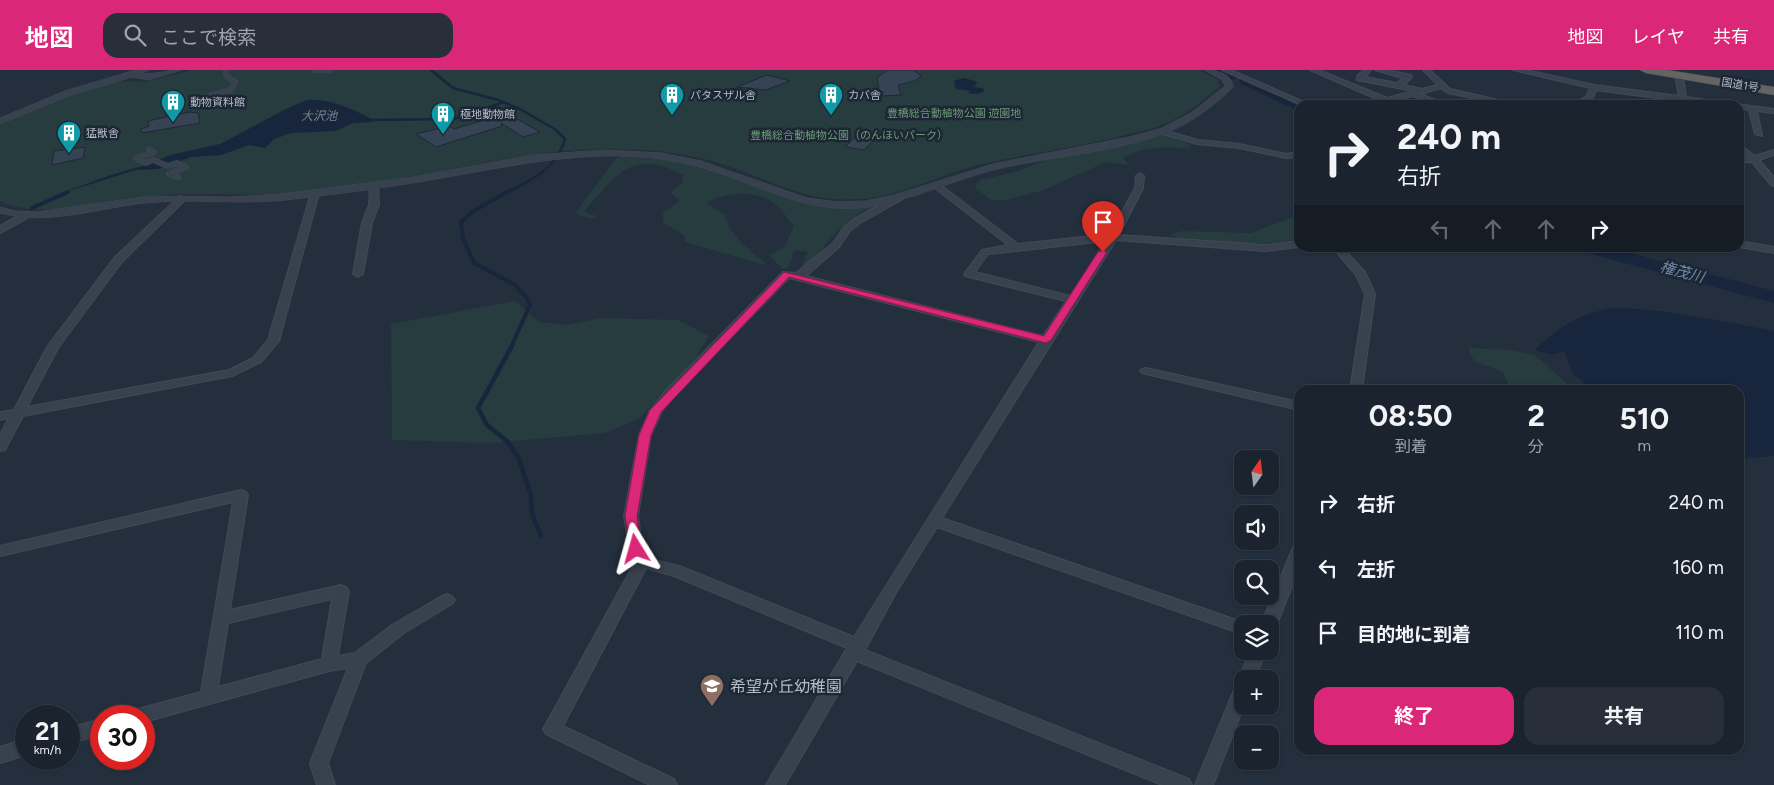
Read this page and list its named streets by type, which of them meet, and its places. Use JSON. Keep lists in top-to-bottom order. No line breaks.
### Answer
{"streets":{"highway":["国道1号"]},"water":["大沢池","権茂川"],"parks":["豊橋総合動植物公園 遊園地","豊橋総合動植物公園（のんほいパーク）"],"places":{"building":["パタスザル舎","カバ舎","動物資料館","極地動物館","猛獣舎"],"school or university":["希望が丘幼稚園"]},"north":"top","page":{"header":"地図","search":"ここで検索","nav":["地図","レイヤ","共有"],"turn":["240 m","右折"],"eta":["08:50","到着","2","分","510","m"],"map_buttons":["+","−"],"list":[{"name":"右折","value":"240 m"},{"name":"左折","value":"160 m"},{"name":"目的地に到着","value":"110 m"}],"buttons":["終了","共有"],"speed":"21 km/h","limit":"30"}}
